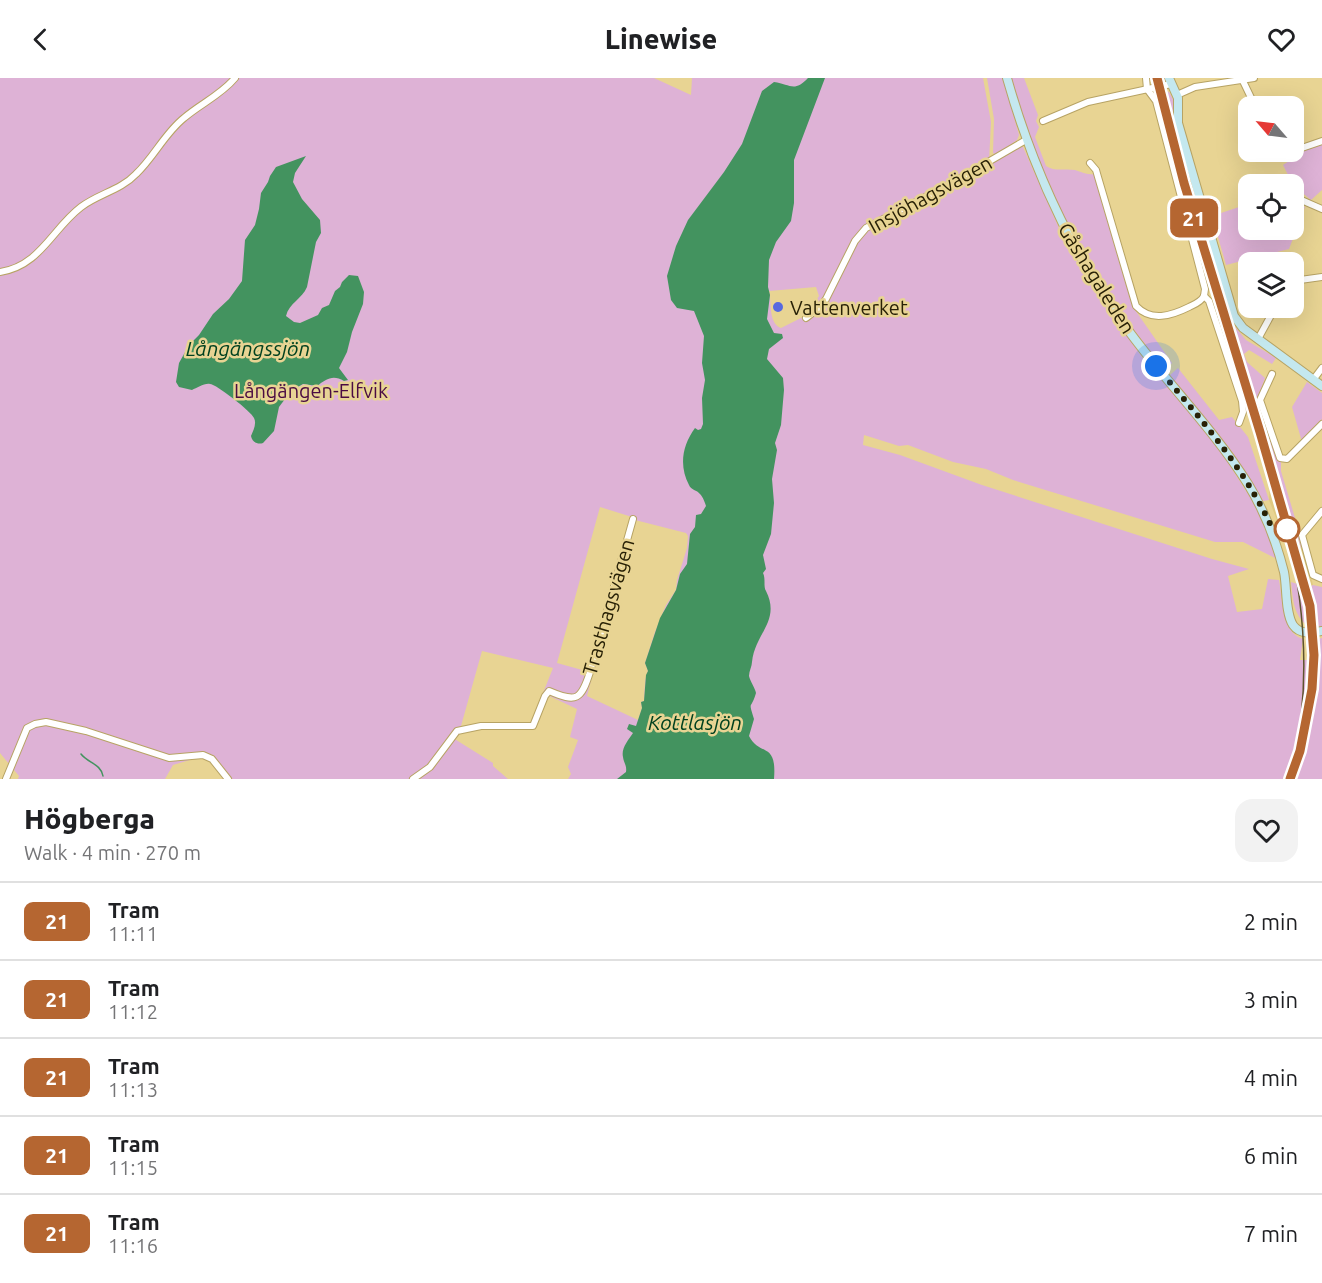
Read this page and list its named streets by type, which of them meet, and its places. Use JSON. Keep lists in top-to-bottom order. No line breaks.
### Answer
{"streets":{"main road":["Gåshagaleden"],"street":["Insjöhagsvägen","Trasthagsvägen"]},"crossings":[["Insjöhagsvägen","Gåshagaleden"]],"water":["Långängssjön","Kottlasjön"],"parks":["Långängen-Elfvik"],"places":["Vattenverket"],"lines":["tram line 21"],"north":"top left","page":{"header":"Linewise","on_map":"21","heading":["Högberga","Walk · 4 min · 270 m"],"list":[{"mark":"21","name":"Tram","note":"11:11","value":"2 min"},{"mark":"21","name":"Tram","note":"11:12","value":"3 min"},{"mark":"21","name":"Tram","note":"11:13","value":"4 min"},{"mark":"21","name":"Tram","note":"11:15","value":"6 min"},{"mark":"21","name":"Tram","note":"11:16","value":"7 min"}]}}
